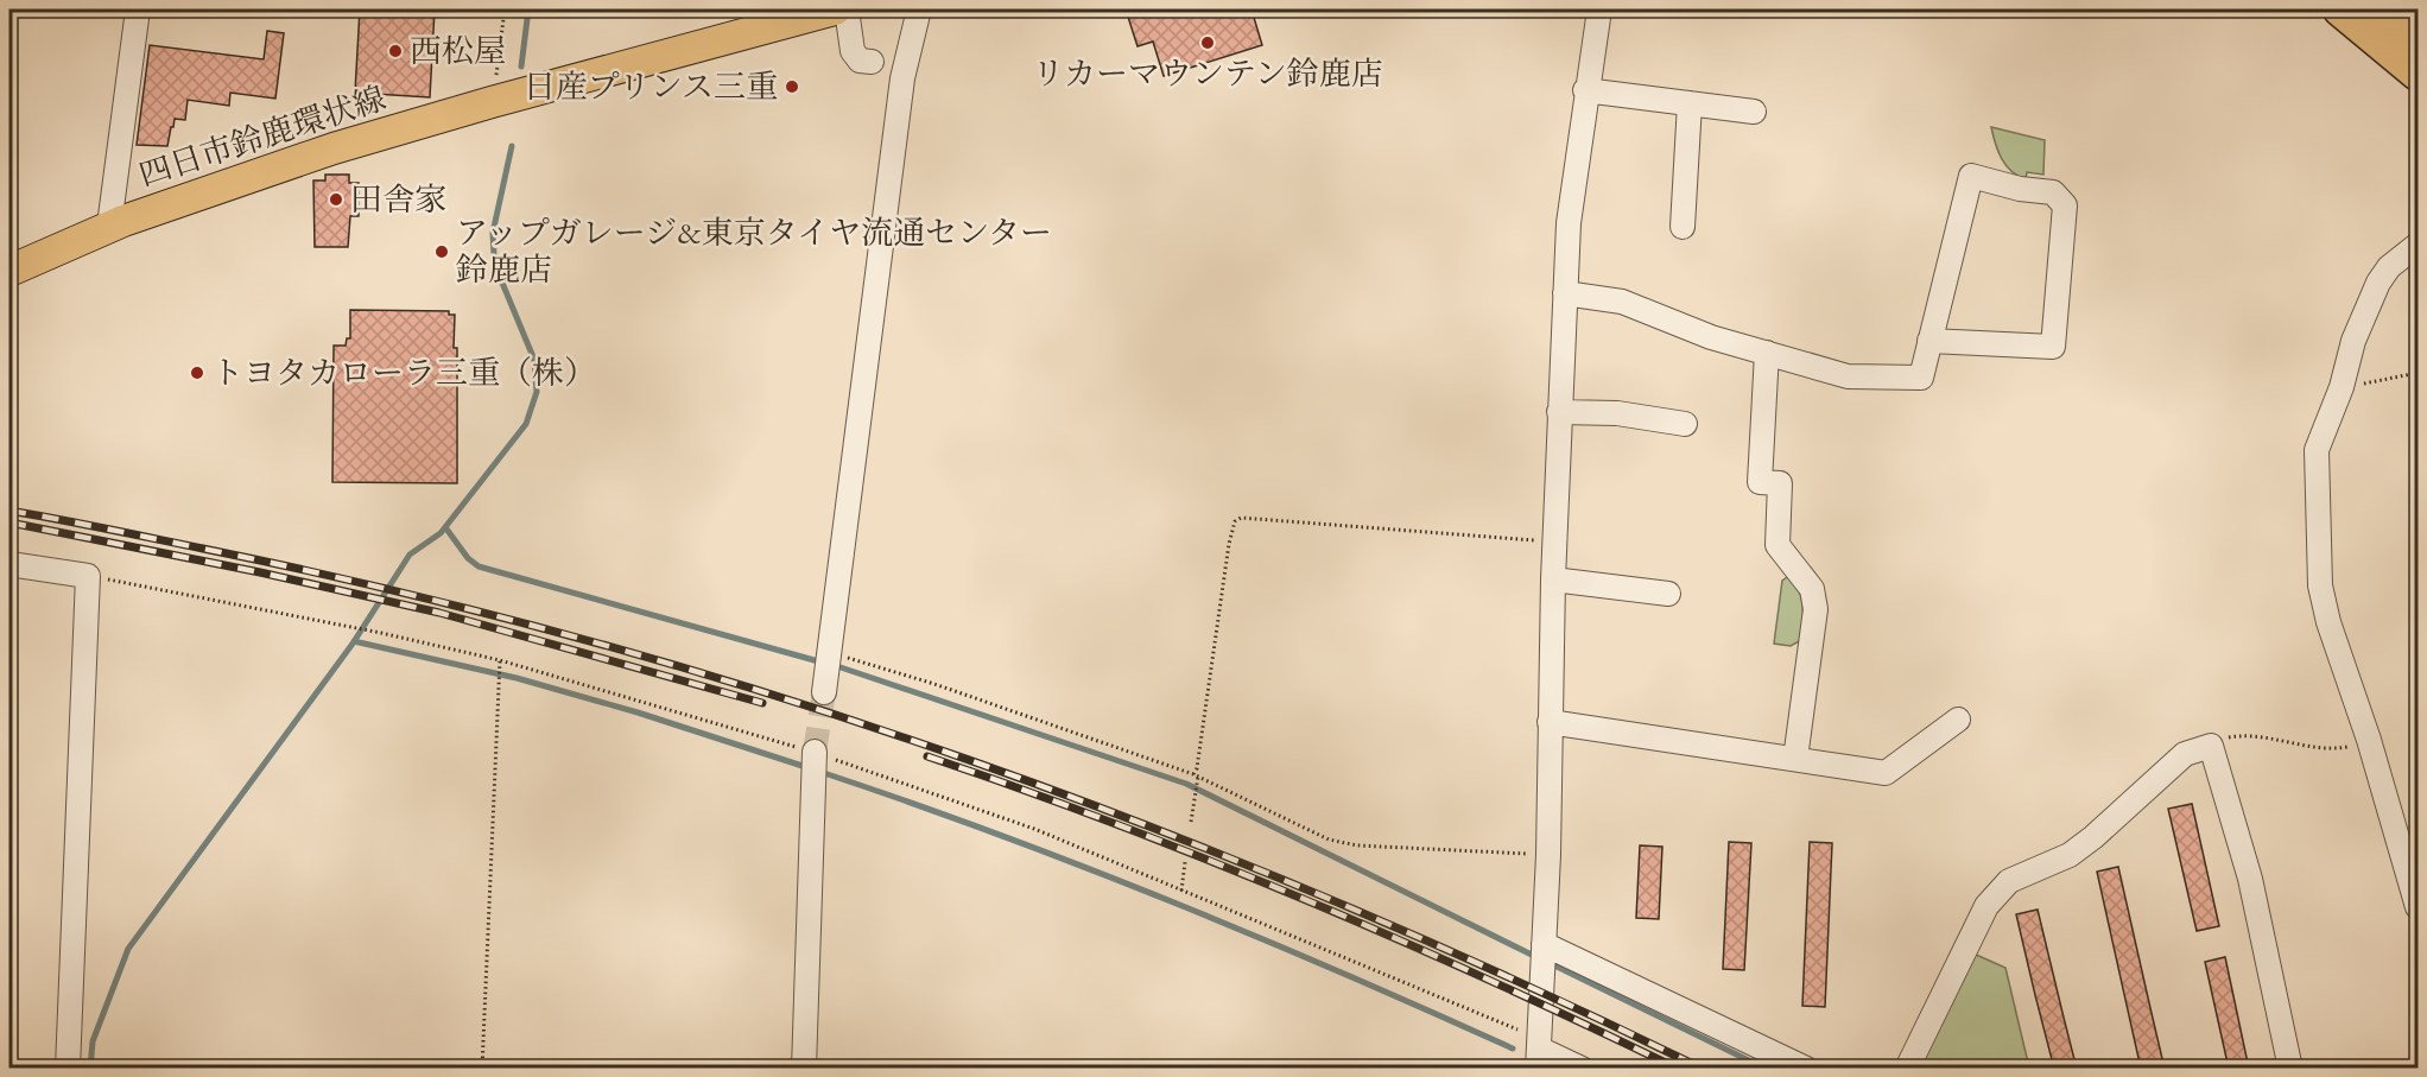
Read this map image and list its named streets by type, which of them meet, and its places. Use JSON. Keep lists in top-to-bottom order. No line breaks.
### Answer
{"streets":{"main road":["四日市鈴鹿環状線"]},"places":["リカーマウンテン鈴鹿店","西松屋","日産プリンス三重","田舎家","アップガレージ&東京タイヤ流通センター 鈴鹿店","トヨタカローラ三重（株）"]}
